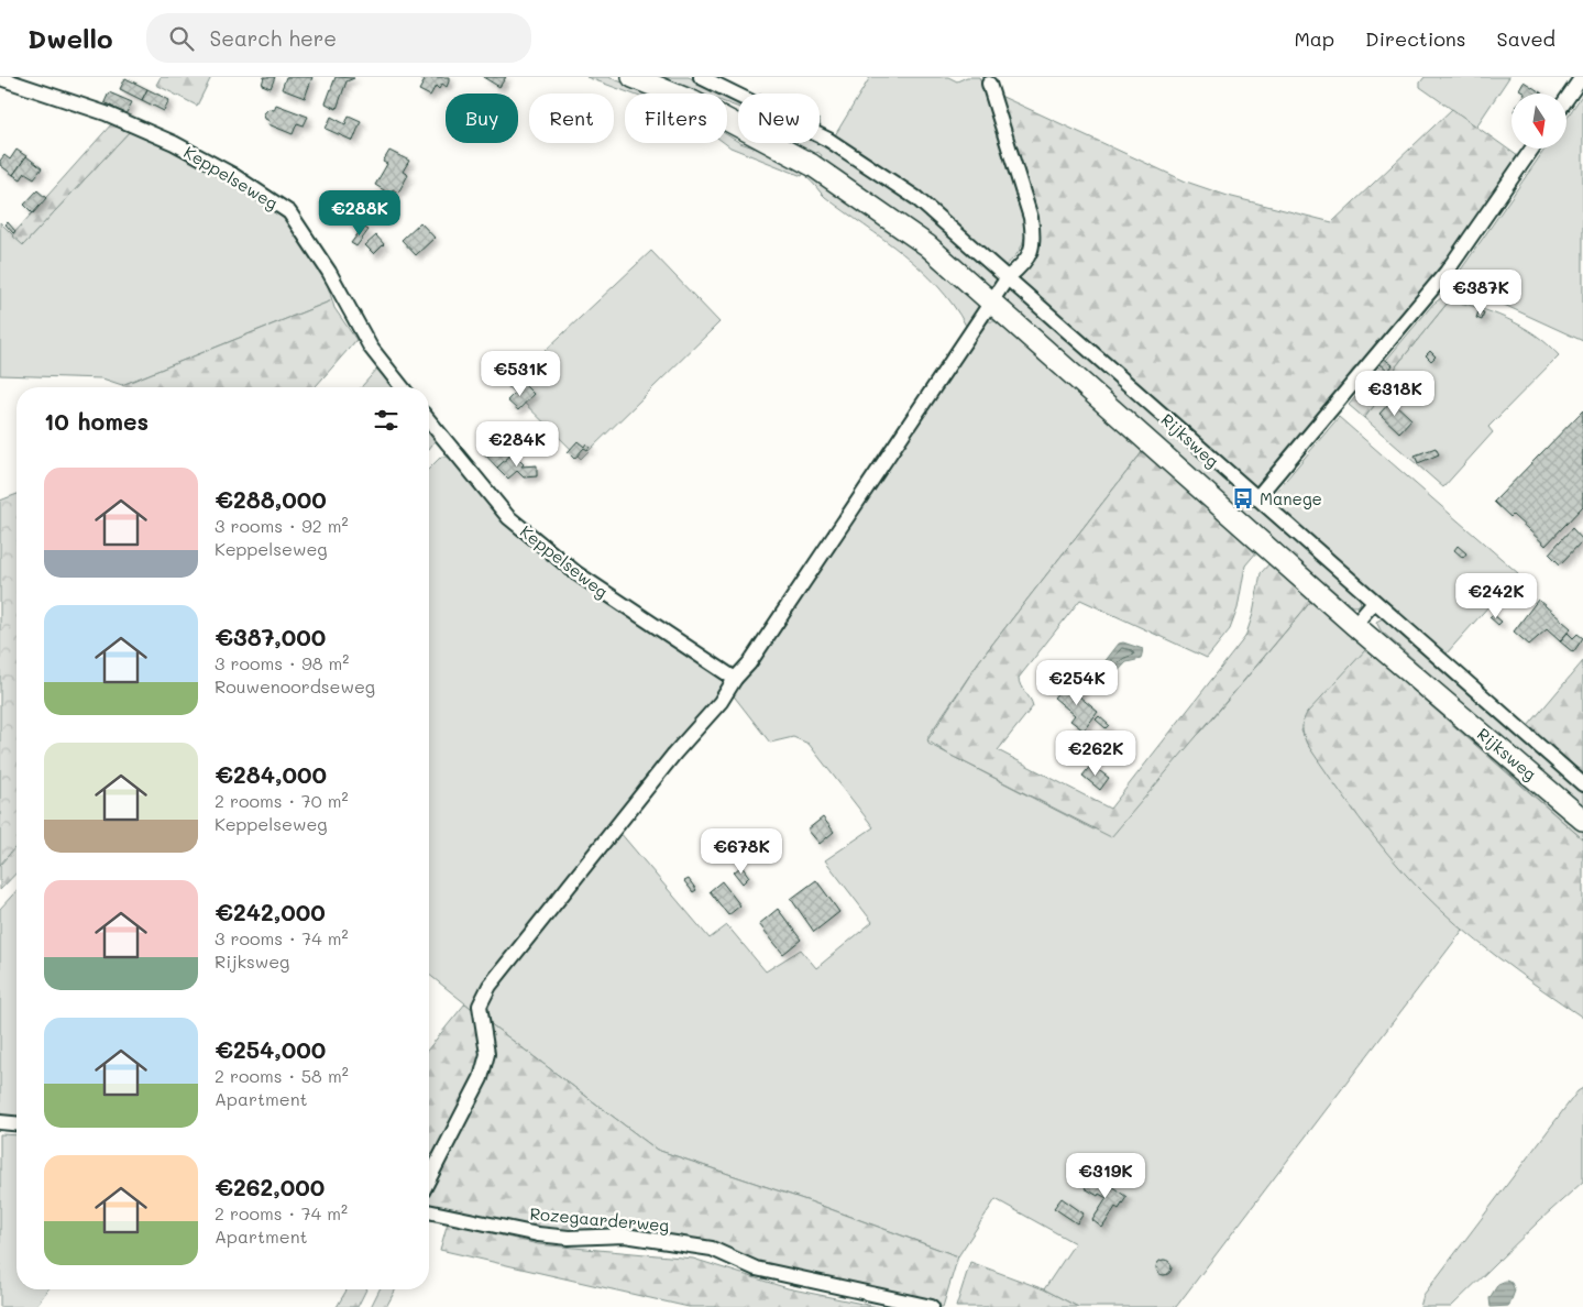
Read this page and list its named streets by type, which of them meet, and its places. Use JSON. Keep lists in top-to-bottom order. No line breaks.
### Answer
{"streets":{"main road":["Rijksweg"],"street":["Keppelseweg","Rozegaarderweg"]},"places":{"bus stop":["Manege"]},"north":"bottom","page":{"header":"Dwello","search":"Search here","nav":["Map","Directions","Saved"],"chip":["Buy","Rent","Filters","New"],"price":["€288K","€387K","€531K","€318K","€284K","€242K","€254K","€262K","€678K","€319K"],"heading":"10 homes","list":[{"name":"€288,000","note":"3 rooms · 92 m² · Keppelseweg"},{"name":"€387,000","note":"3 rooms · 98 m² · Rouwenoordseweg"},{"name":"€284,000","note":"2 rooms · 70 m² · Keppelseweg"},{"name":"€242,000","note":"3 rooms · 74 m² · Rijksweg"},{"name":"€254,000","note":"2 rooms · 58 m² · Apartment"},{"name":"€262,000","note":"2 rooms · 74 m² · Apartment"}]}}
